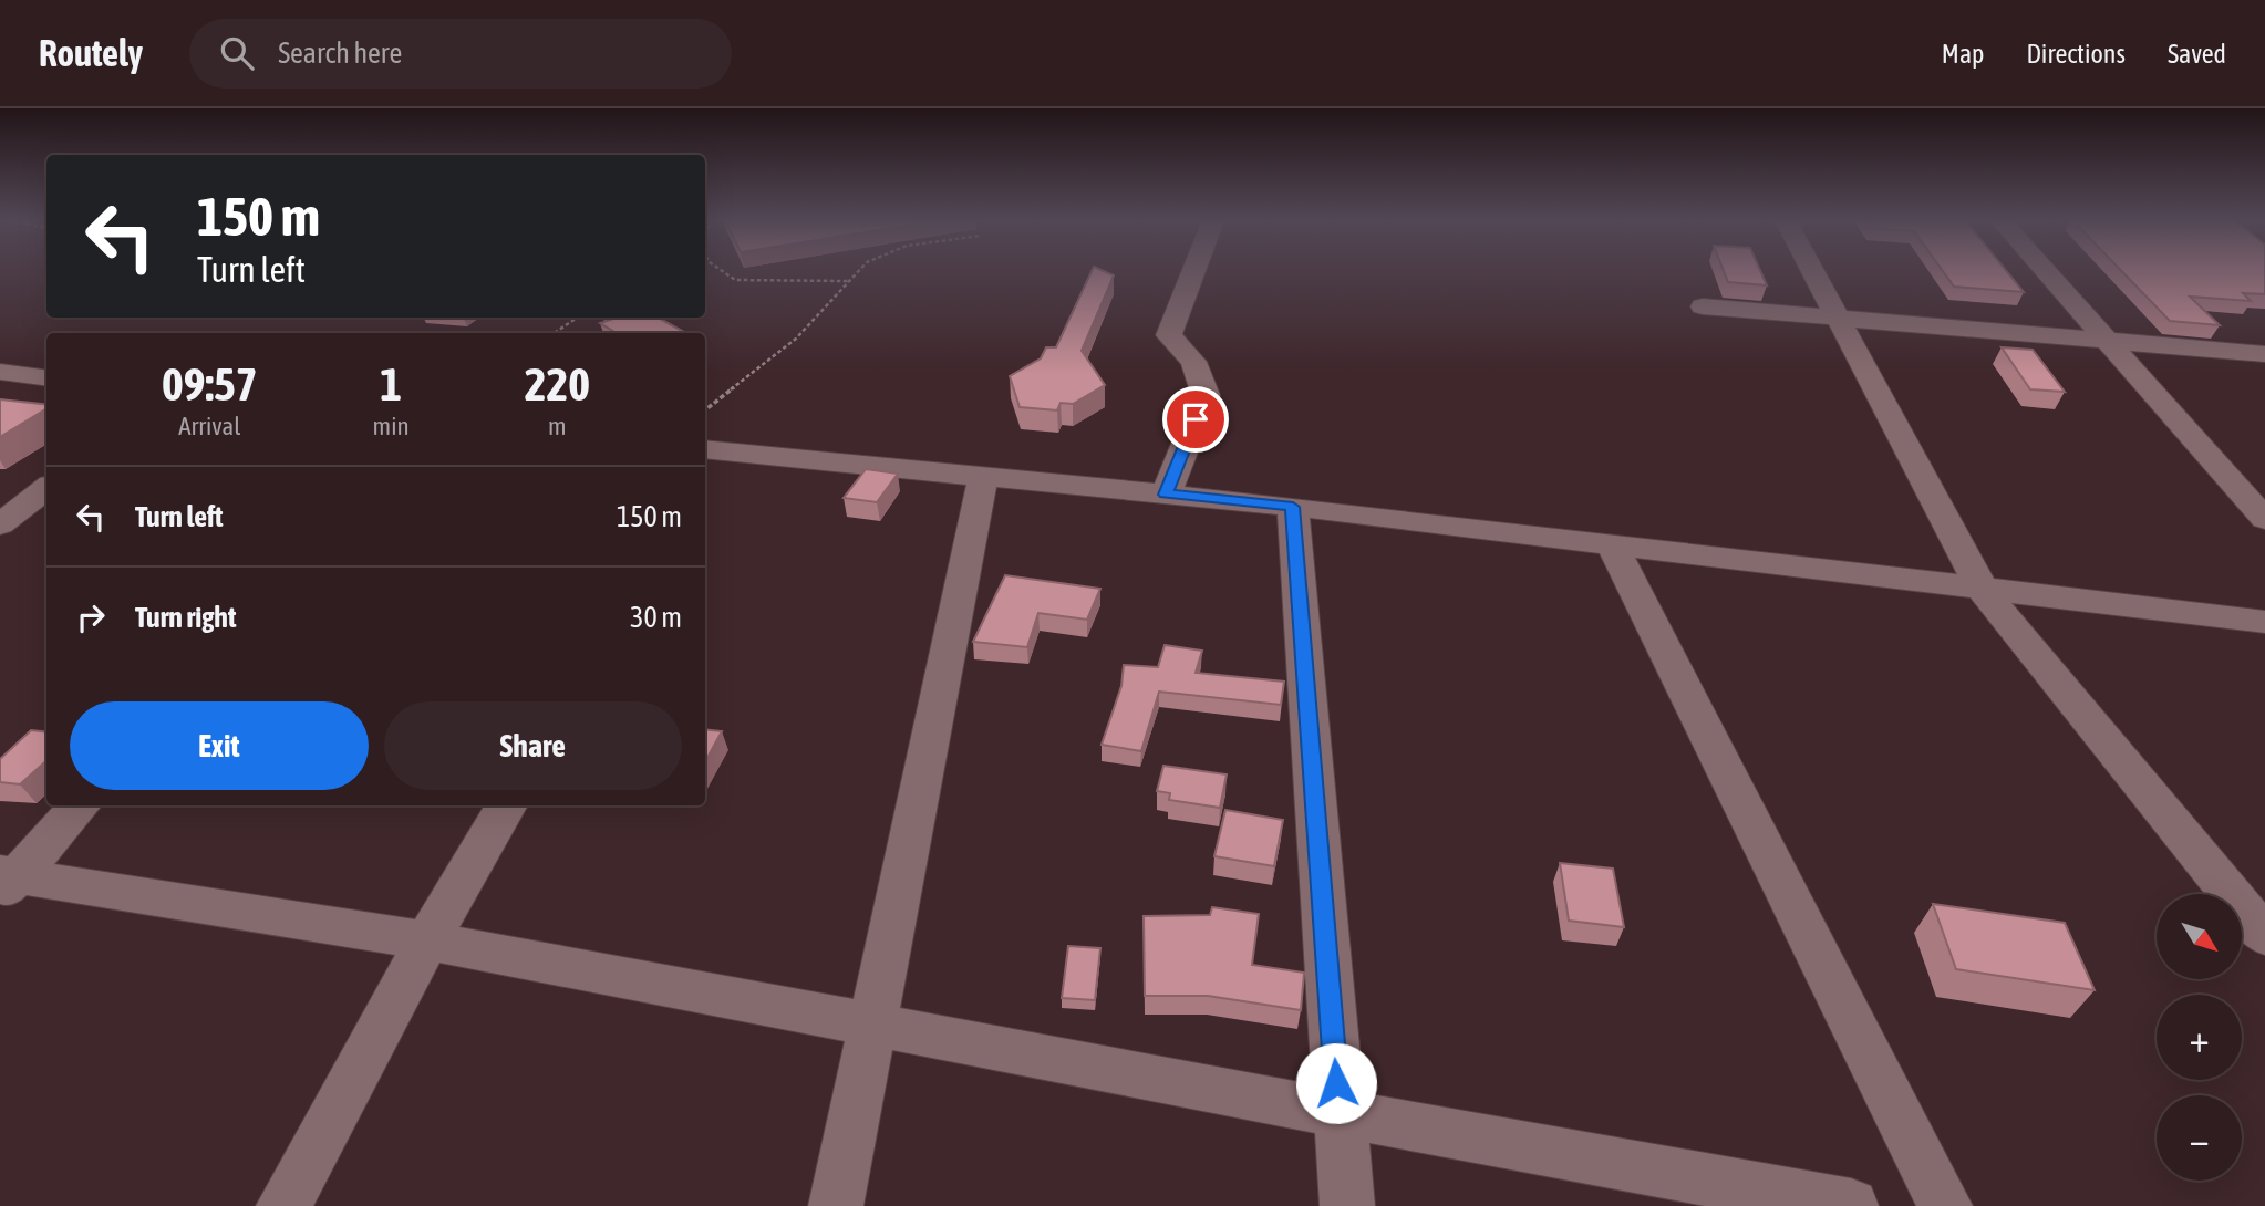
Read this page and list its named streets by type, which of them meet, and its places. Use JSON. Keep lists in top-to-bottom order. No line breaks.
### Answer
{"north":"bottom right","page":{"header":"Routely","search":"Search here","nav":["Map","Directions","Saved"],"turn":["150 m","Turn left"],"eta":["09:57","Arrival","1","min","220","m"],"list":[{"name":"Turn left","value":"150 m"},{"name":"Turn right","value":"30 m"}],"buttons":["Exit","Share"],"map_buttons":["+","−"]}}
